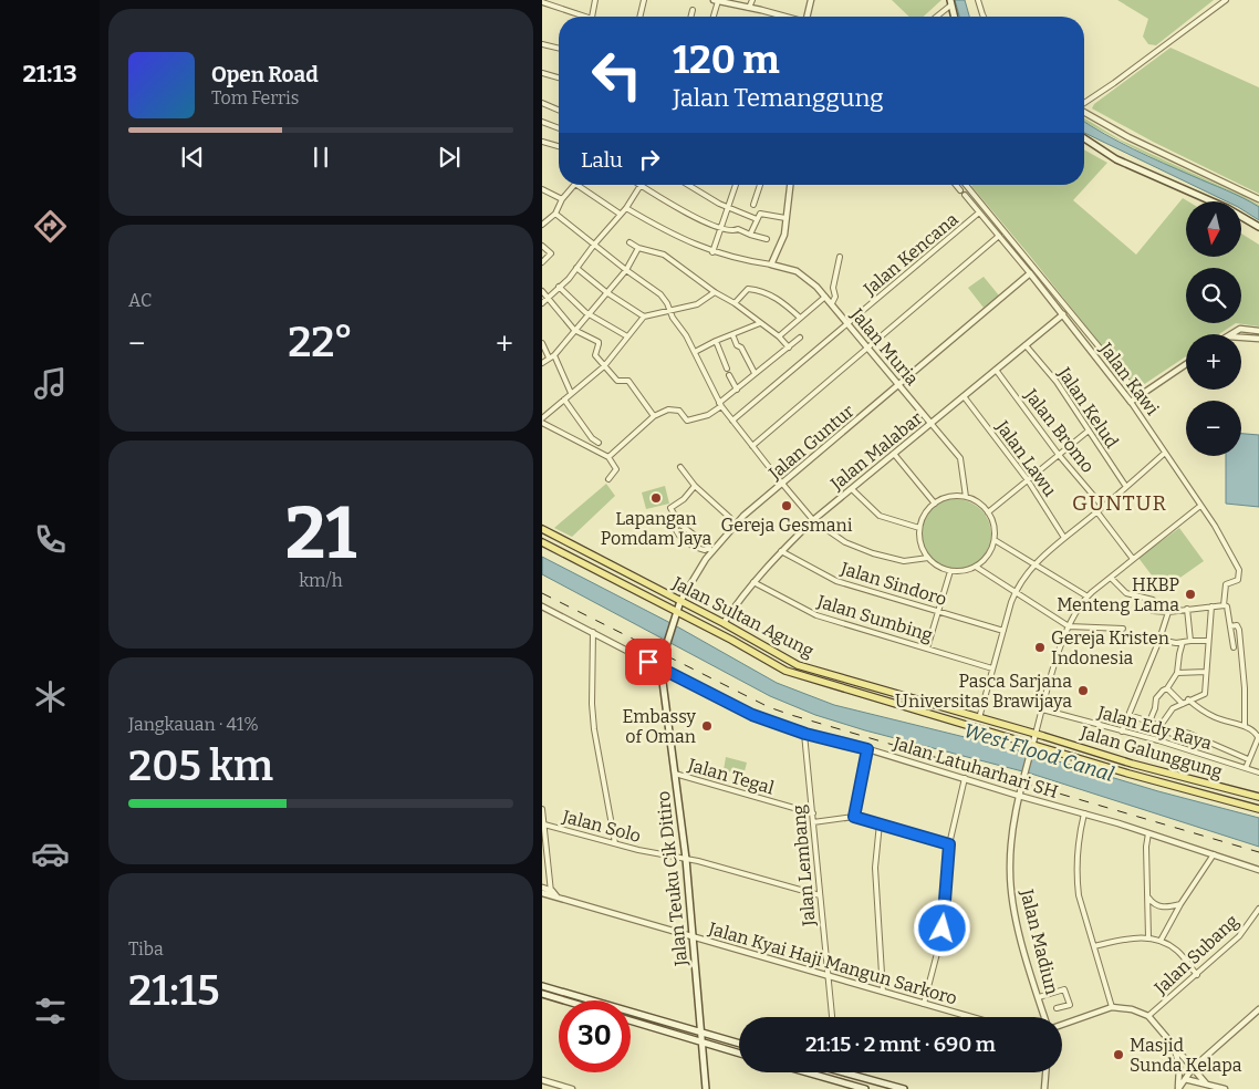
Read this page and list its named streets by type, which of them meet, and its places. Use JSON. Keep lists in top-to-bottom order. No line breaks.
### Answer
{"streets":{"main road":["Jalan Guntur","Jalan Sultan Agung","Jalan Galunggung","Jalan Teuku Cik Ditiro"],"street":["Jalan Kencana","Jalan Muria","Jalan Kawi","Jalan Kelud","Jalan Bromo","Jalan Malabar","Jalan Lawu","Jalan Sindoro","Jalan Sumbing","Jalan Edy Raya","Jalan Latuharhari SH","Jalan Tegal","Jalan Solo","Jalan Lembang","Jalan Madiun","Jalan Subang","Jalan Kyai Haji Mangun Sarkoro"]},"crossings":[["Jalan Kencana","Jalan Muria"],["Jalan Muria","Jalan Guntur"],["Jalan Muria","Jalan Malabar"],["Jalan Kawi","Jalan Guntur"],["Jalan Kawi","Jalan Malabar"],["Jalan Kelud","Jalan Malabar"],["Jalan Bromo","Jalan Malabar"],["Jalan Guntur","Jalan Sultan Agung"],["Jalan Guntur","Jalan Latuharhari SH"],["Jalan Guntur","Jalan Teuku Cik Ditiro"],["Jalan Malabar","Jalan Lawu"],["Jalan Malabar","Jalan Sindoro"],["Jalan Malabar","Jalan Sultan Agung"],["Jalan Malabar","Jalan Sumbing"],["Jalan Sultan Agung","Jalan Galunggung"],["Jalan Sultan Agung","Jalan Madiun"],["Jalan Galunggung","Jalan Madiun"],["Jalan Latuharhari SH","Jalan Lembang"],["Jalan Latuharhari SH","Jalan Teuku Cik Ditiro"],["Jalan Latuharhari SH","Jalan Madiun"],["Jalan Tegal","Jalan Lembang"],["Jalan Tegal","Jalan Teuku Cik Ditiro"],["Jalan Solo","Jalan Lembang"],["Jalan Solo","Jalan Teuku Cik Ditiro"],["Jalan Lembang","Jalan Kyai Haji Mangun Sarkoro"],["Jalan Teuku Cik Ditiro","Jalan Kyai Haji Mangun Sarkoro"]],"districts":["GUNTUR"],"water":["West Flood Canal"],"places":["Lapangan Pomdam Jaya","Gereja Gesmani","HKBP Menteng Lama","Gereja Kristen Indonesia","Pasca Sarjana Universitas Brawijaya","Embassy of Oman","Masjid Sunda Kelapa"],"north":"bottom","page":{"tabs":"21:13","turn":["120 m","Jalan Temanggung"],"song":["Open Road","Tom Ferris"],"then":"Lalu","map_buttons":["+","−"],"tile":["AC",["21","km/h"],["Jangkauan · 41%","205 km"],["Tiba","21:15"]],"heat":["−","22°","+"],"limit":"30","trip":"21:15 · 2 mnt · 690 m"}}
